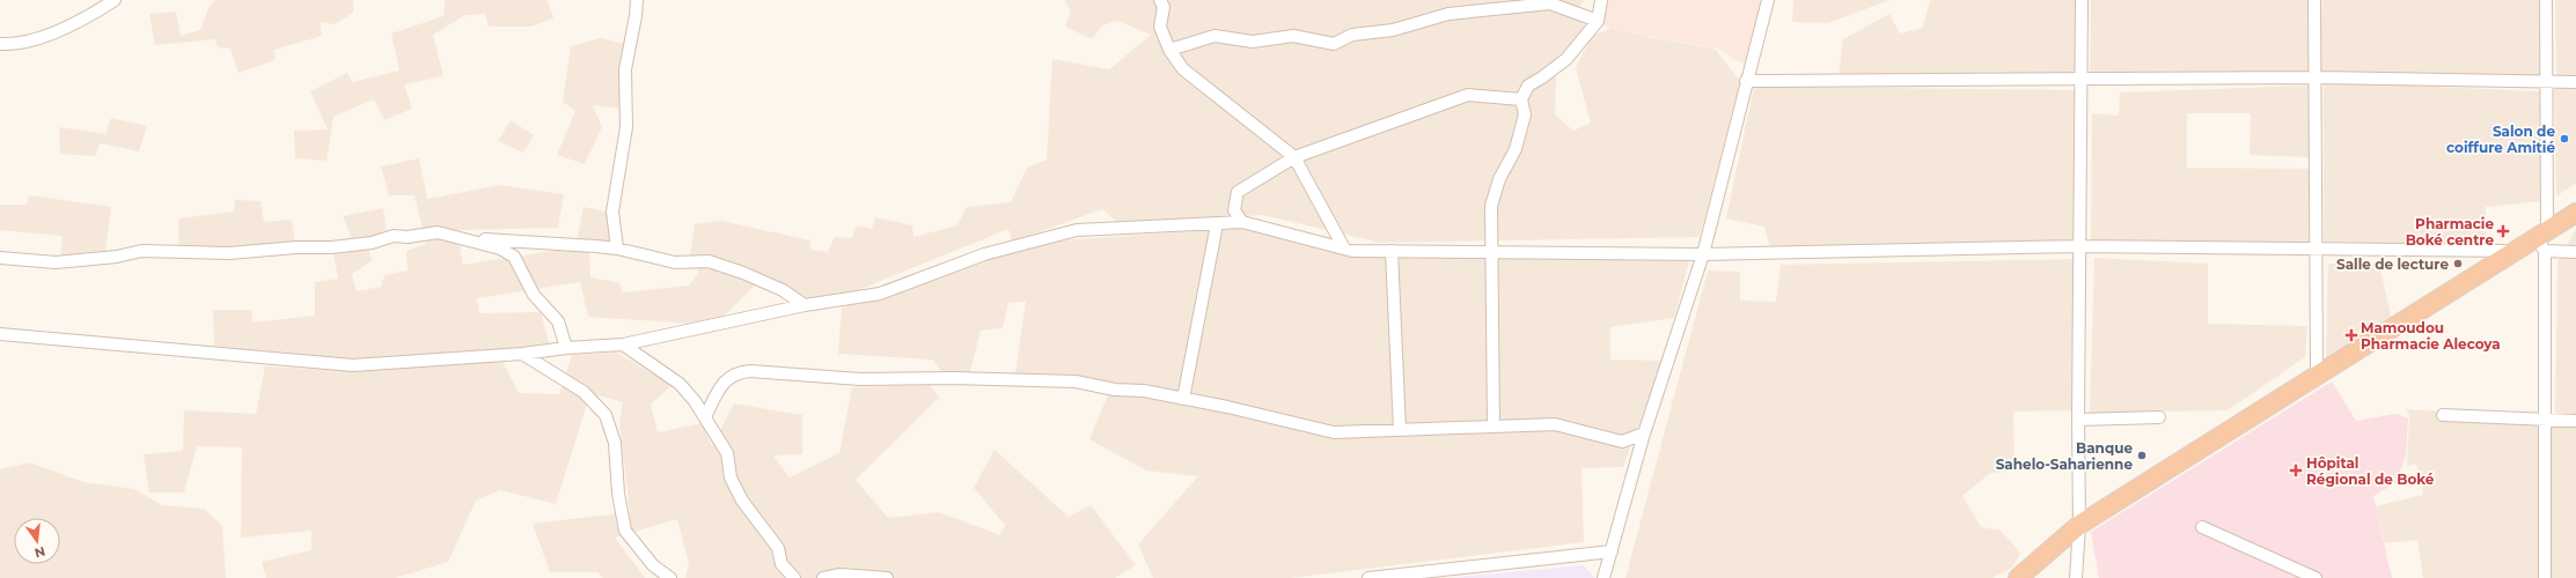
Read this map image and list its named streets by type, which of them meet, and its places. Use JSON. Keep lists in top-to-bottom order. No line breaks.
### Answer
{"places":{"other":["Salon de coiffure Amitié","Salle de lecture","Banque Sahelo-Saharienne"],"health":["Pharmacie Boké centre","Mamoudou Pharmacie Alecoya","Hôpital Régional de Boké"]},"north":"bottom"}
